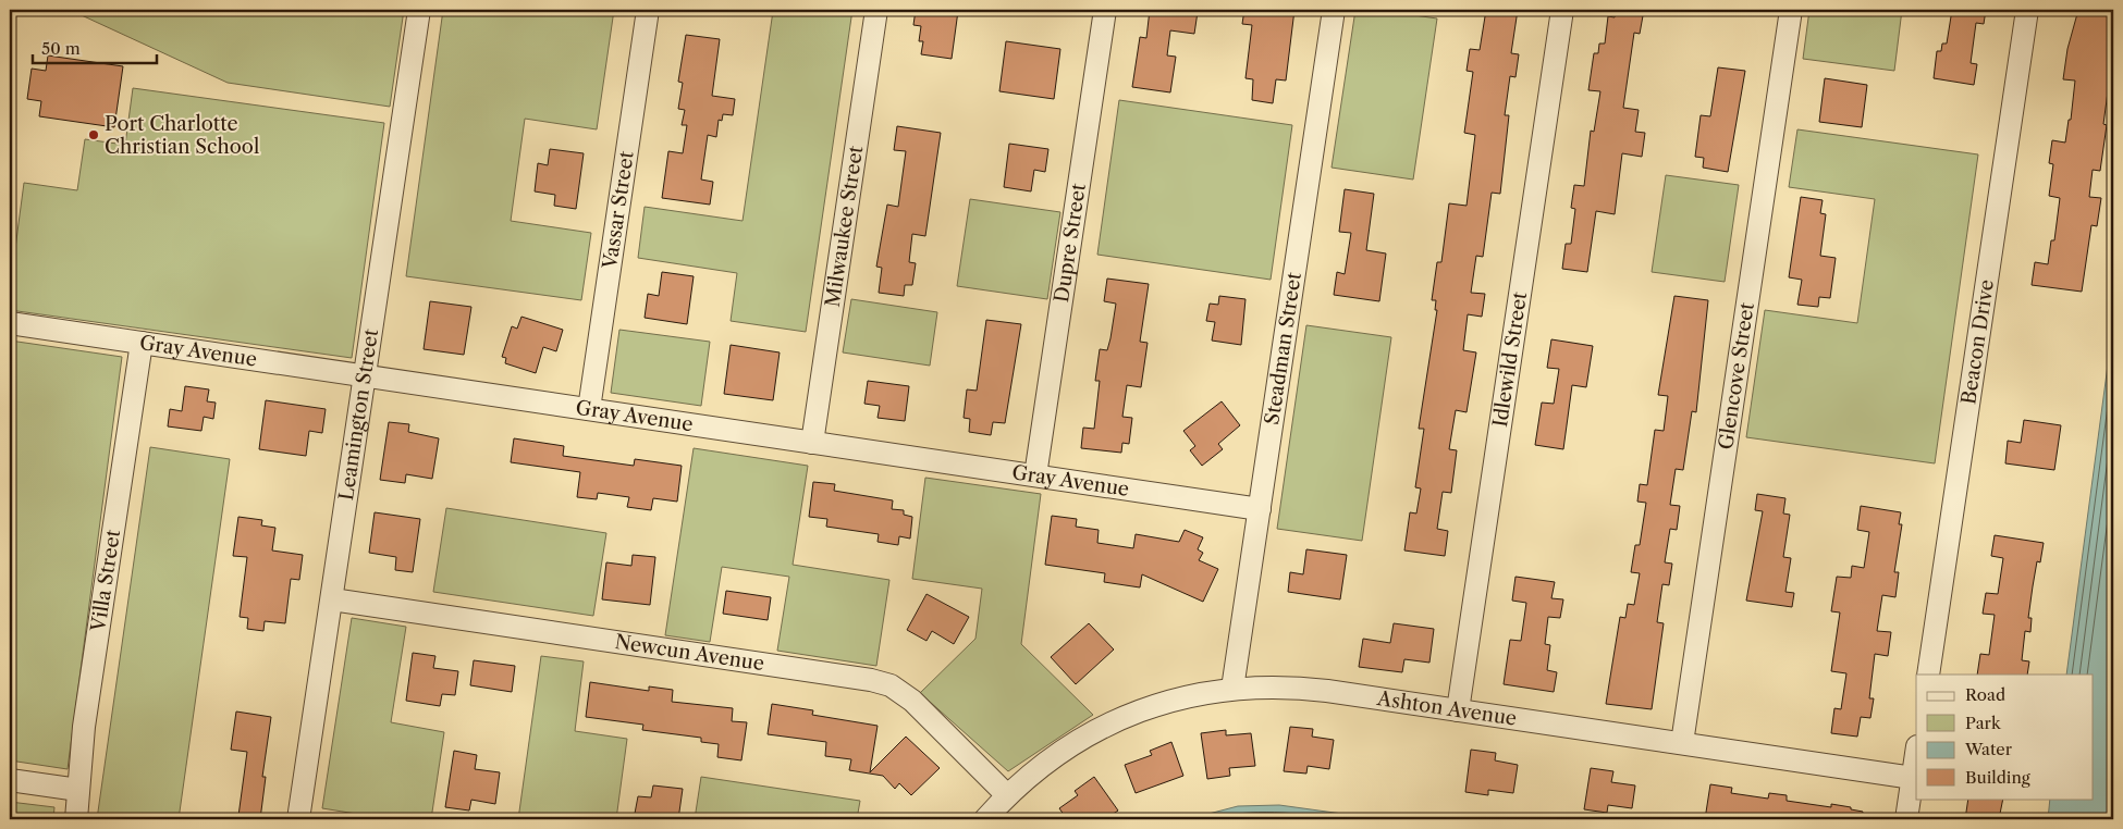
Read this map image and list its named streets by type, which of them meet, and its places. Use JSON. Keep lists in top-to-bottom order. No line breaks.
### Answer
{"streets":{"street":["Vassar Street","Milwaukee Street","Dupre Street","Beacon Drive","Steadman Street","Gray Avenue","Idlewild Street","Glencove Street","Leamington Street","Villa Street","Newcun Avenue","Ashton Avenue"]},"crossings":[["Vassar Street","Gray Avenue"],["Milwaukee Street","Gray Avenue"],["Dupre Street","Gray Avenue"],["Steadman Street","Gray Avenue"],["Steadman Street","Ashton Avenue"],["Gray Avenue","Leamington Street"],["Gray Avenue","Villa Street"],["Idlewild Street","Ashton Avenue"],["Glencove Street","Ashton Avenue"],["Leamington Street","Newcun Avenue"],["Newcun Avenue","Ashton Avenue"]],"places":["Port Charlotte Christian School"],"legend":["Road","Park","Water","Building"],"scale_bar":"50 m"}
